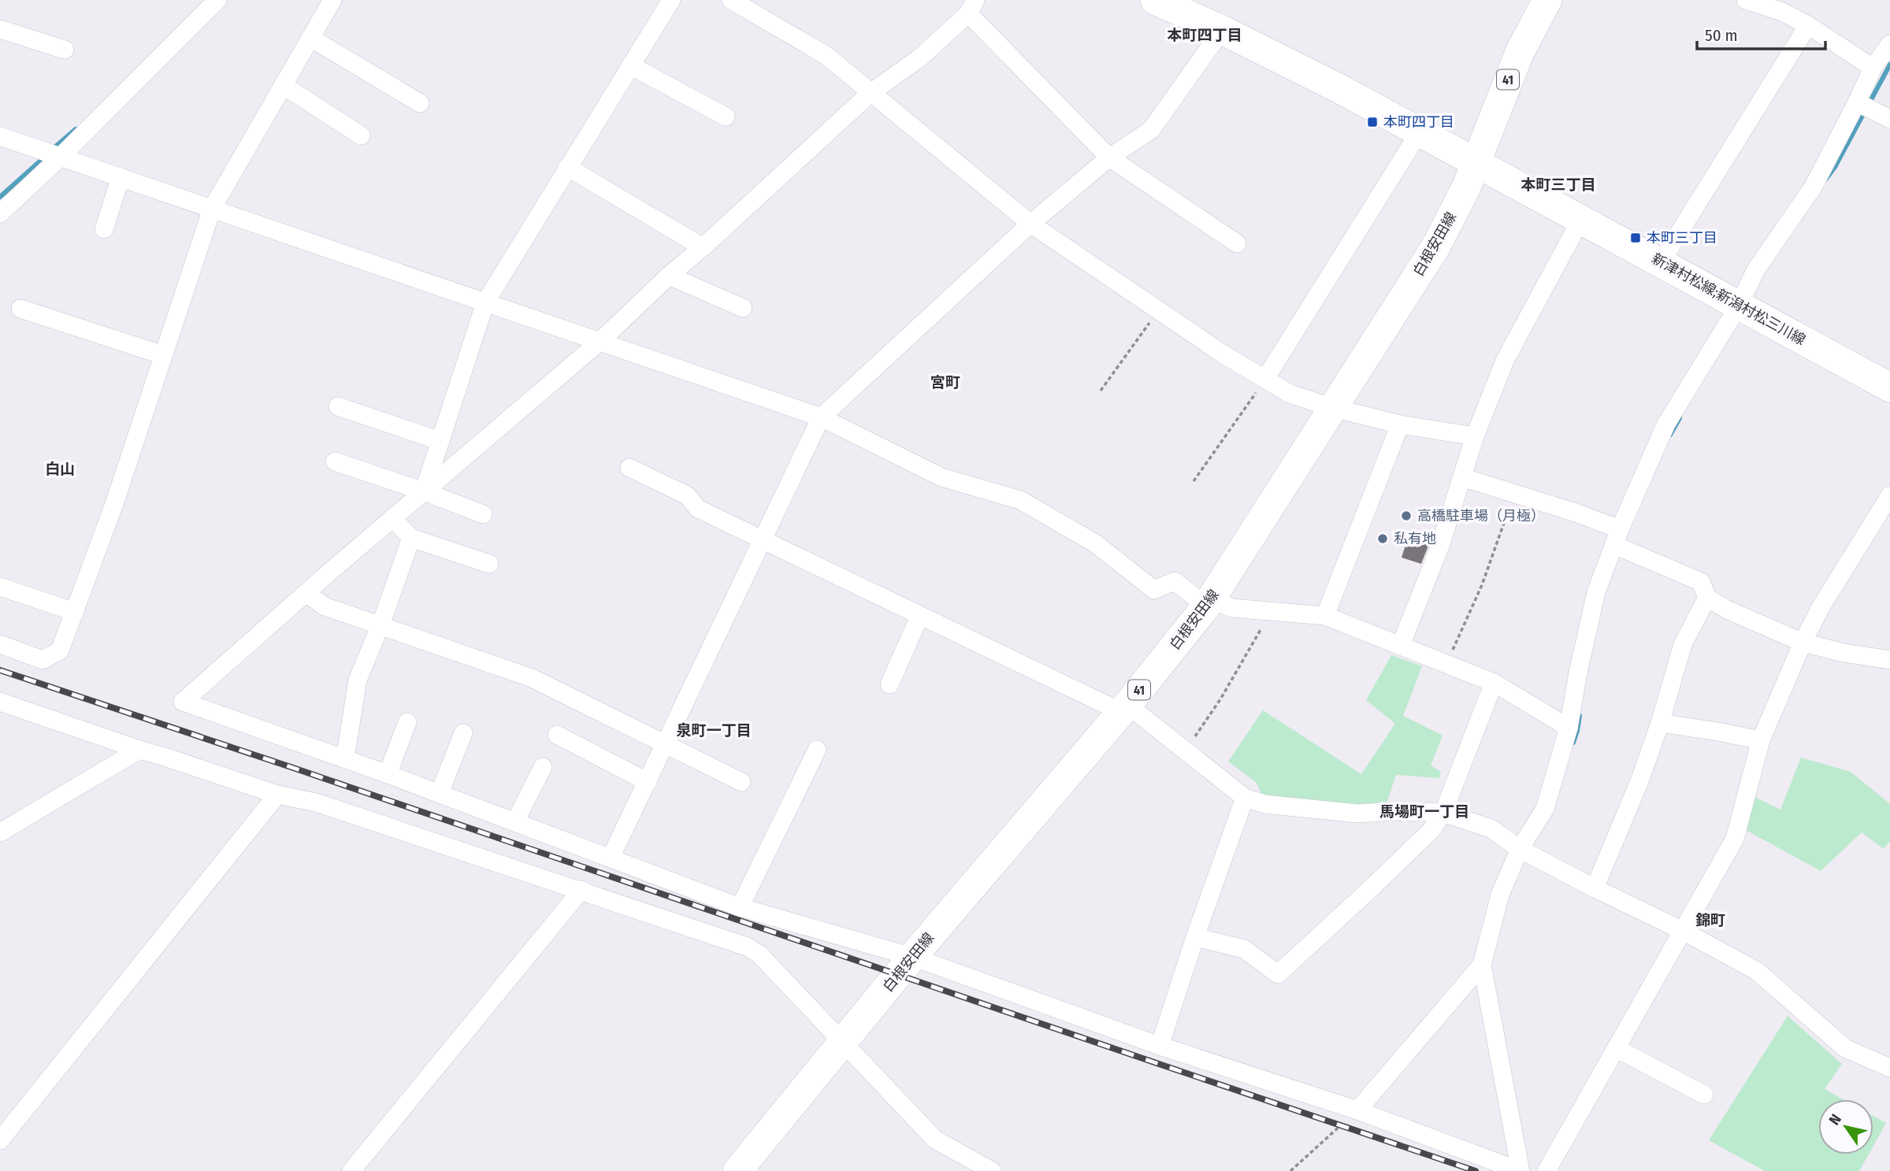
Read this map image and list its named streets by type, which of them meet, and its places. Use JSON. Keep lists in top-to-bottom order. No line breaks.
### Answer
{"streets":{"main road":["41","白根安田線","新津村松線;新潟村松三川線"]},"crossings":[["白根安田線","新津村松線;新潟村松三川線"]],"districts":["本町四丁目","本町三丁目","宮町","白山","泉町一丁目","馬場町一丁目","錦町"],"places":{"transit":["本町四丁目","本町三丁目"],"other":["高橋駐車場（月極）","私有地"]},"scale_bar":"50 m","north":"top left"}
